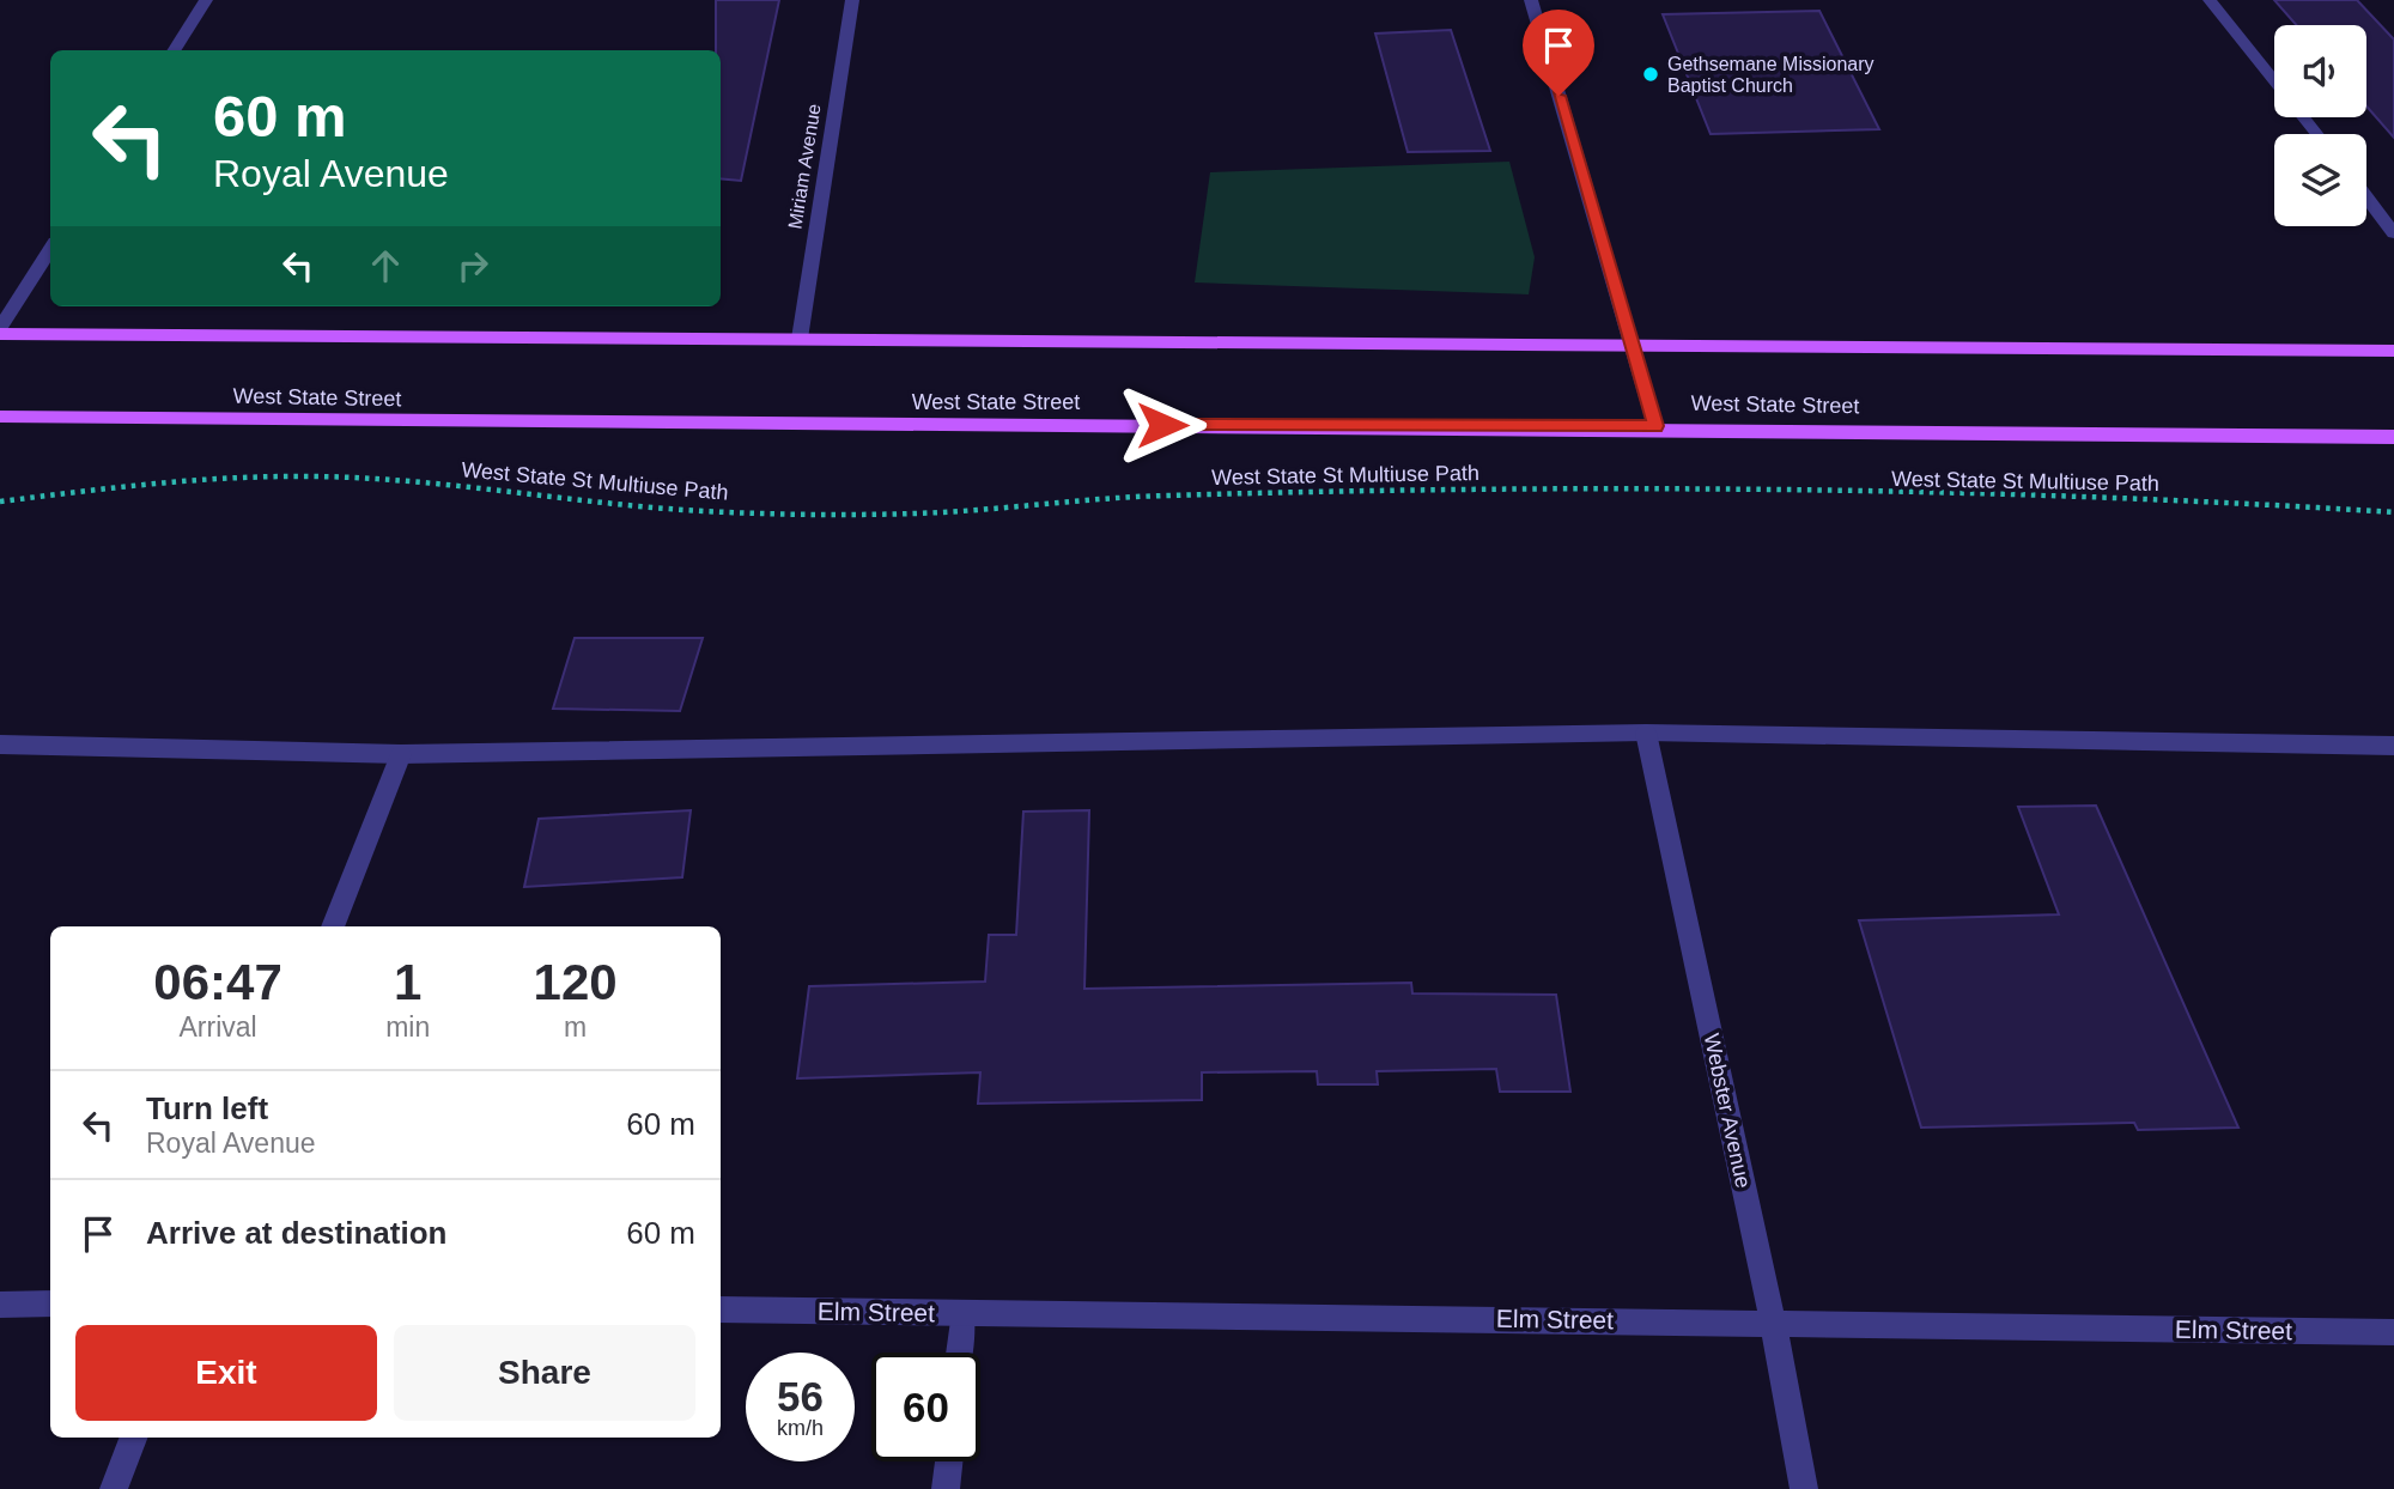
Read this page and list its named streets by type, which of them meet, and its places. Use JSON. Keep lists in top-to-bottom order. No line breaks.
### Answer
{"streets":{"main road":["West State Street"],"street":["Miriam Avenue","Webster Avenue","Elm Street"],"path":["West State St Multiuse Path"]},"crossings":[["Webster Avenue","Elm Street"]],"places":["Gethsemane Missionary Baptist Church"],"page":{"turn":["60 m","Royal Avenue"],"eta":["06:47","Arrival","1","min","120","m"],"list":[{"name":"Turn left","note":"Royal Avenue","value":"60 m"},{"name":"Arrive at destination","value":"60 m"}],"buttons":["Exit","Share"],"speed":"56 km/h","limit":"60"}}
